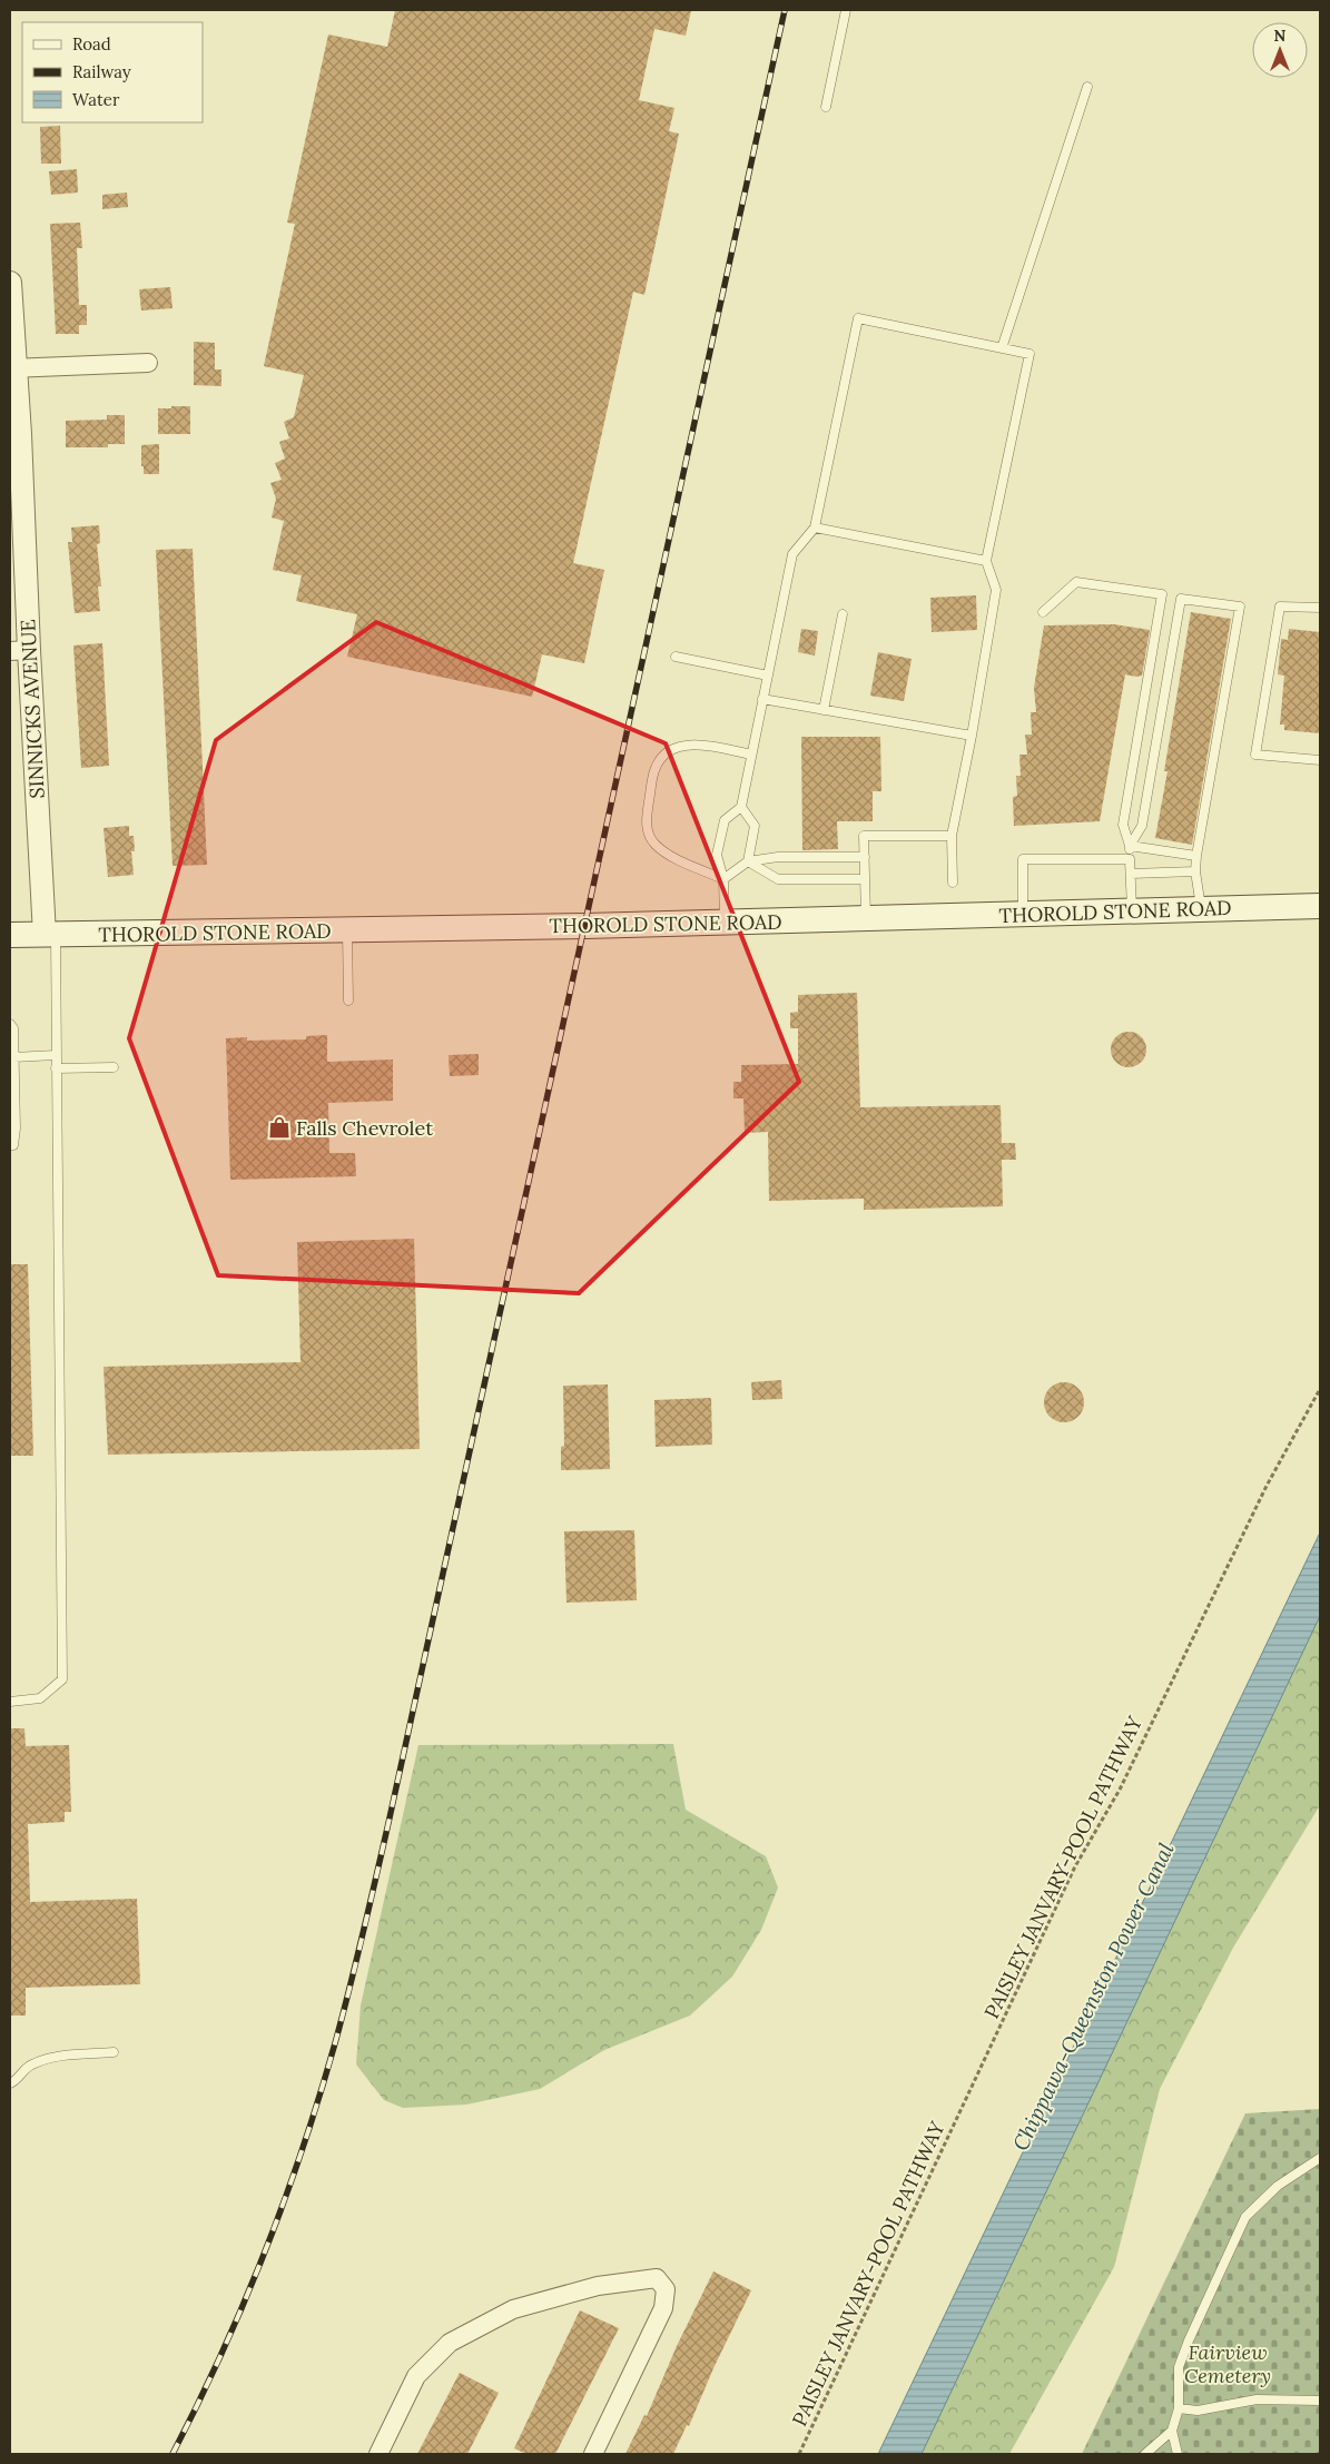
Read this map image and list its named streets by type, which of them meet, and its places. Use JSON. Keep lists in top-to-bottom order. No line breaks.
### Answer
{"streets":{"main road":["THOROLD STONE ROAD"],"street":["SINNICKS AVENUE"],"path":["PAISLEY JANVARY-POOL PATHWAY"]},"crossings":[["SINNICKS AVENUE","THOROLD STONE ROAD"]],"water":["Chippawa-Queenston Power Canal"],"parks":["Fairview Cemetery"],"places":{"shop":["Falls Chevrolet"]},"legend":["Road","Railway","Water"],"north":"top"}
